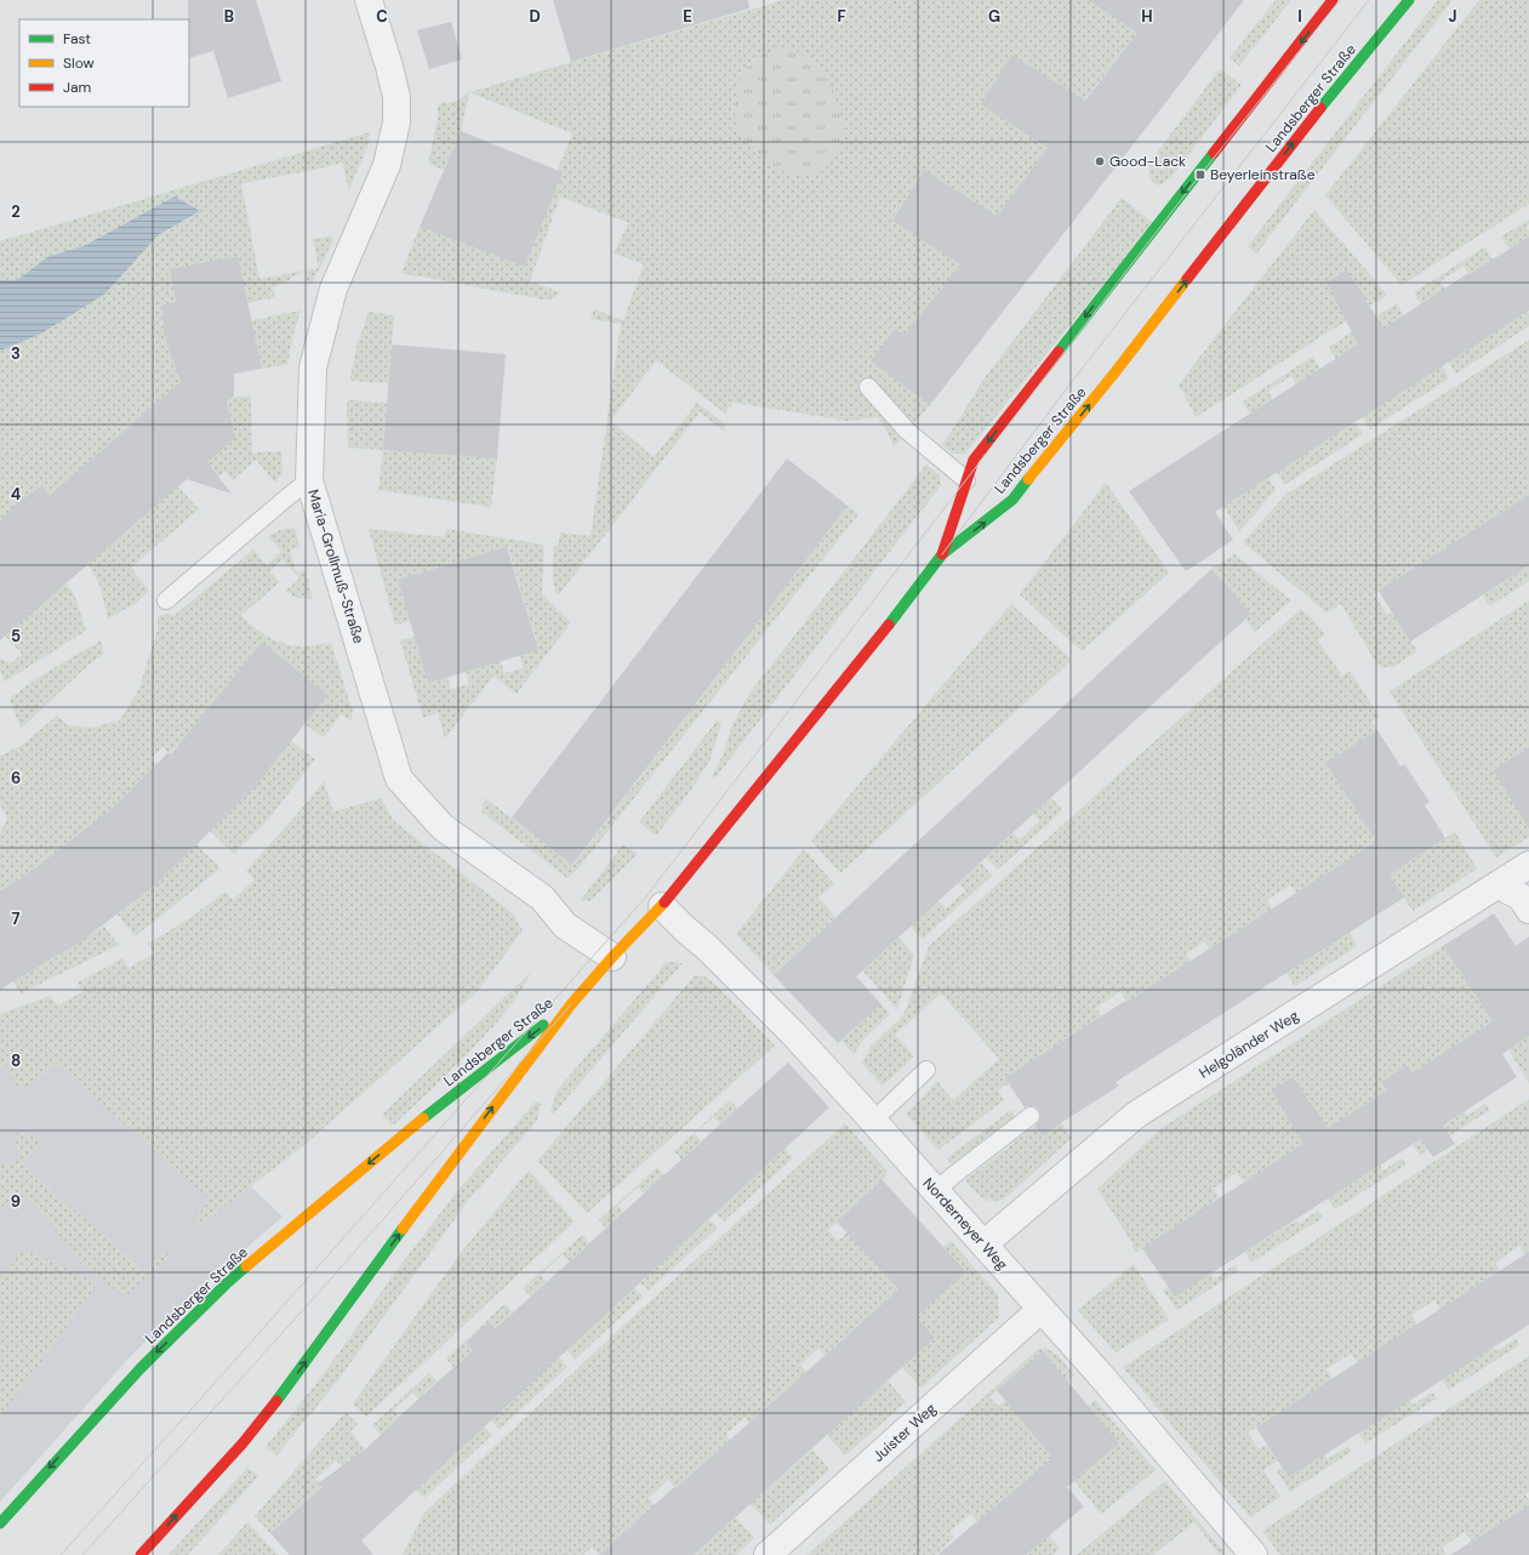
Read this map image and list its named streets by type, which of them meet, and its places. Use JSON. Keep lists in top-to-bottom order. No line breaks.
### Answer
{"streets":{"street":["Landsberger Straße","Maria-Grollmuß-Straße","Helgoländer Weg","Norderneyer Weg","Juister Weg"]},"crossings":[["Helgoländer Weg","Norderneyer Weg"],["Norderneyer Weg","Juister Weg"]],"places":{"other":["Good-Lack"],"transit":["Beyerleinstraße"]},"legend":["Fast","Slow","Jam"],"grid":{"columns":["B","C","D","E","F","G","H","I","J"],"rows":["2","3","4","5","6","7","8","9"]}}
